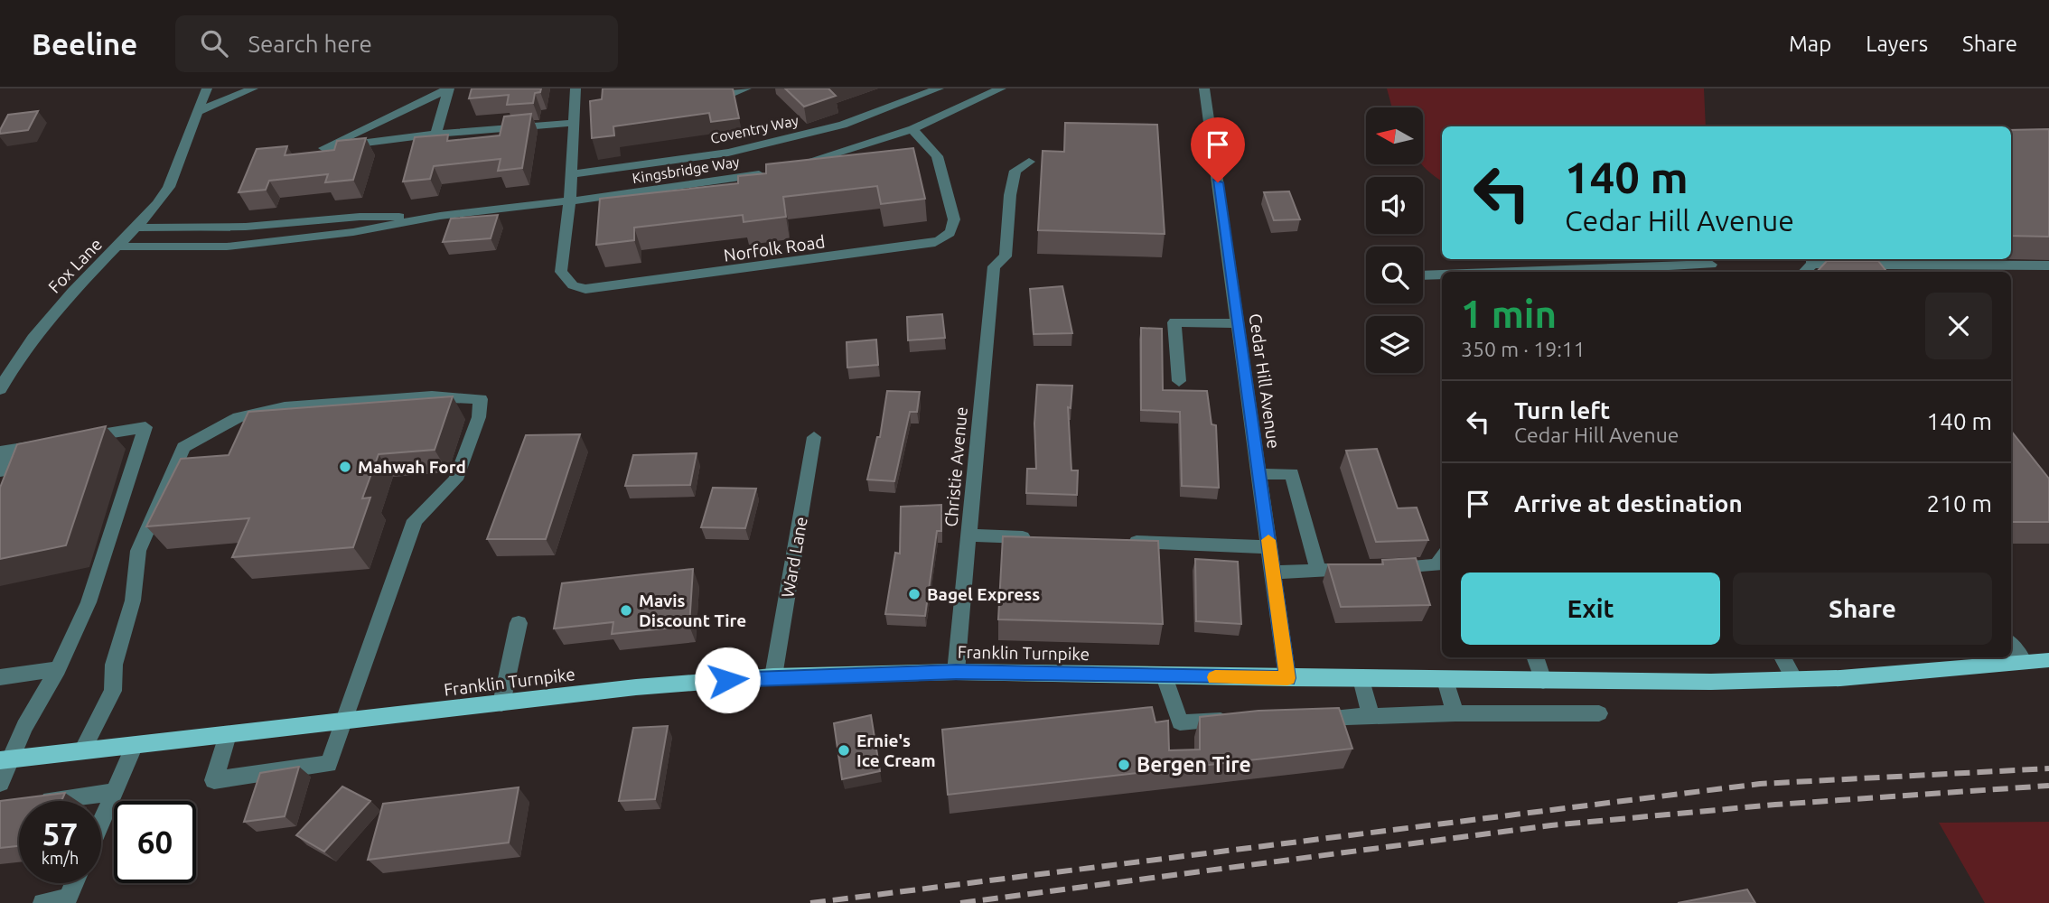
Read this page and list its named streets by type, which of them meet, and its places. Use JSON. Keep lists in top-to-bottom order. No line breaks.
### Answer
{"streets":{"main road":["Franklin Turnpike"],"street":["Coventry Way","Kingsbridge Way","Norfolk Road","Fox Lane","Cedar Hill Avenue","Christie Avenue","Ward Lane"]},"crossings":[["Kingsbridge Way","Norfolk Road"],["Kingsbridge Way","Fox Lane"],["Cedar Hill Avenue","Franklin Turnpike"],["Christie Avenue","Franklin Turnpike"],["Ward Lane","Franklin Turnpike"]],"places":["Mahwah Ford","Bagel Express","Mavis Discount Tire","Ernie's Ice Cream","Bergen Tire"],"north":"left","page":{"header":"Beeline","search":"Search here","nav":["Map","Layers","Share"],"turn":["140 m","Cedar Hill Avenue"],"heading":["1 min","350 m · 19:11"],"list":[{"name":"Turn left","note":"Cedar Hill Avenue","value":"140 m"},{"name":"Arrive at destination","value":"210 m"}],"buttons":["Exit","Share"],"speed":"57 km/h","limit":"60"}}
